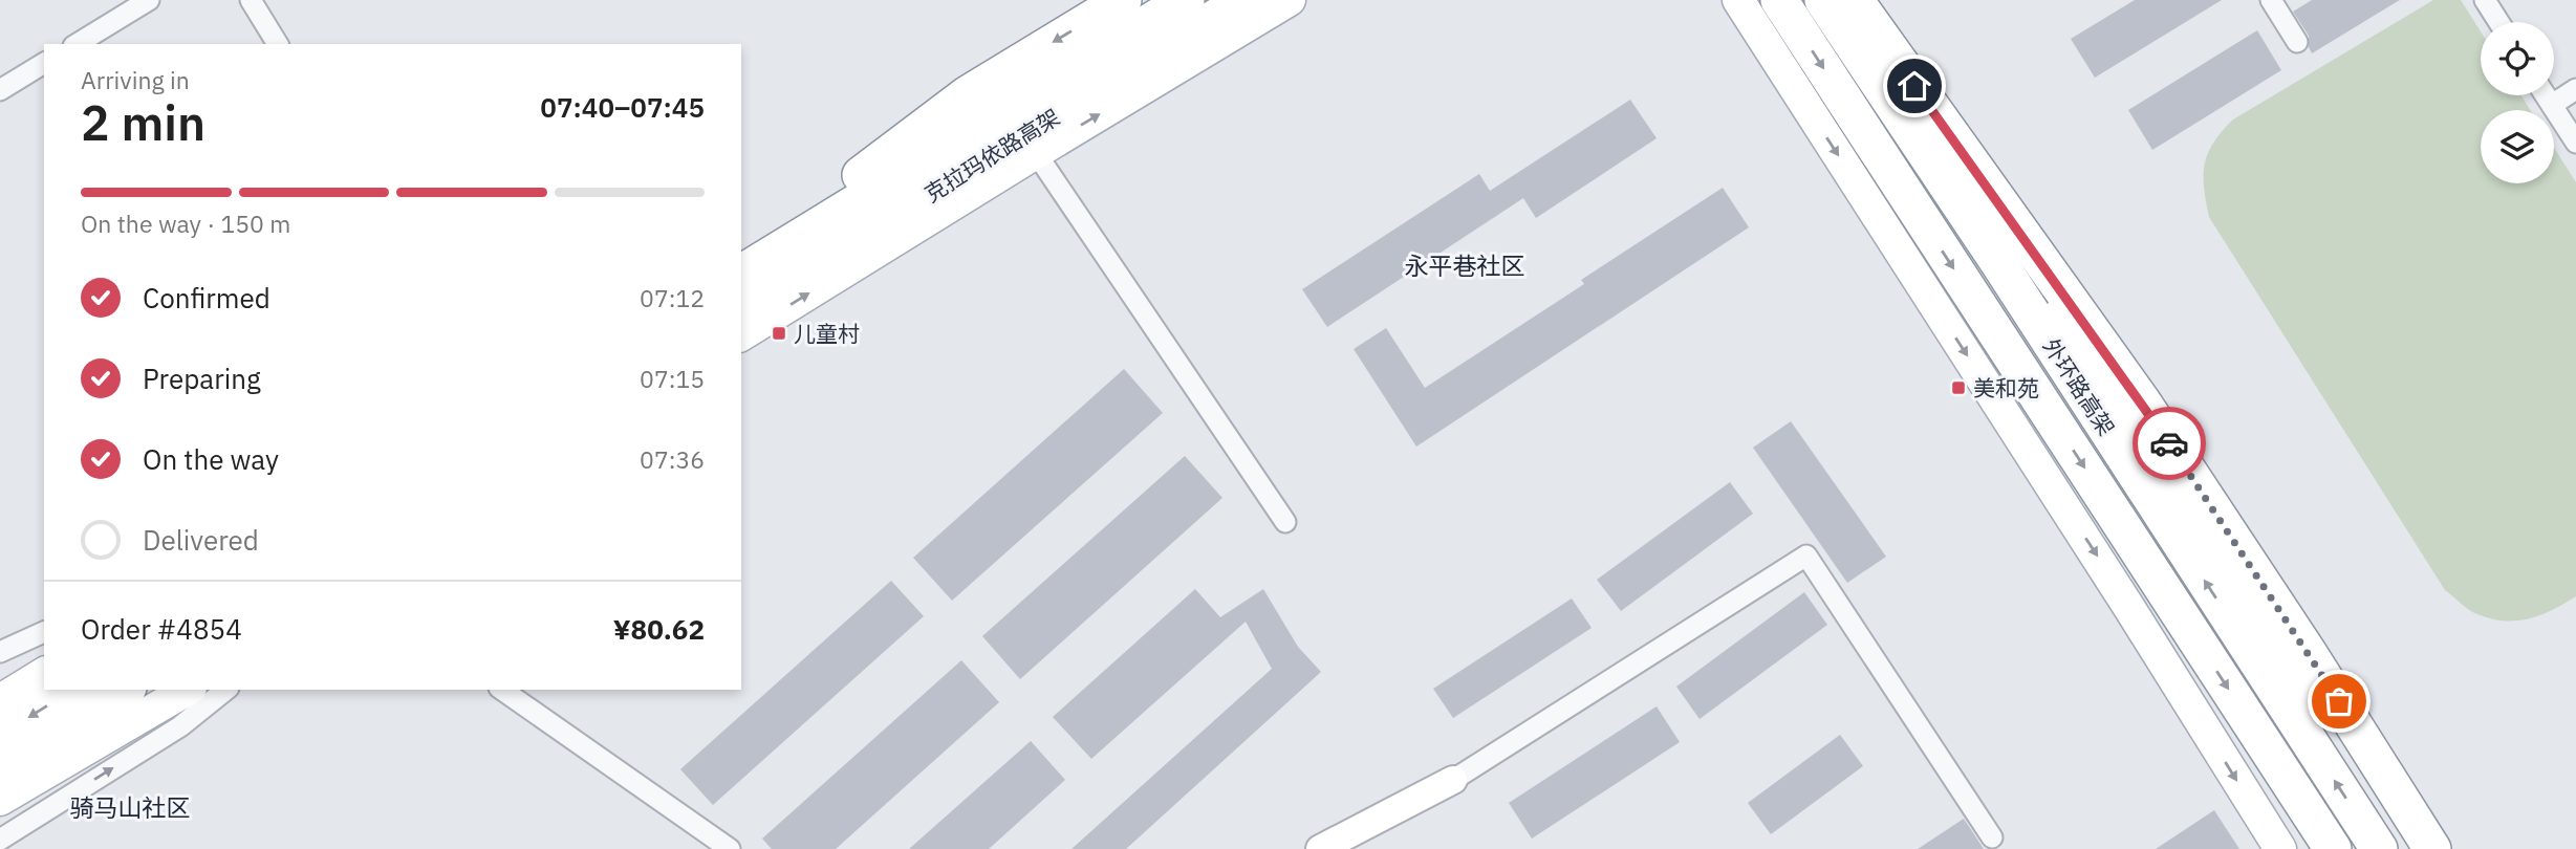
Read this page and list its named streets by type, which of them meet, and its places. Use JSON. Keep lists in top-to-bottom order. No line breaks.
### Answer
{"streets":{"highway":["克拉玛依路高架","外环路高架"]},"districts":["永平巷社区","骑马山社区"],"places":{"transit":["儿童村","美和苑"]},"page":{"heading":["2 min","Arriving in","07:40–07:45"],"panel":["Order #4854","¥80.62"],"bar":"On the way · 150 m","list":[["Confirmed","07:12"],["Preparing","07:15"],["On the way","07:36"],"Delivered"]}}
